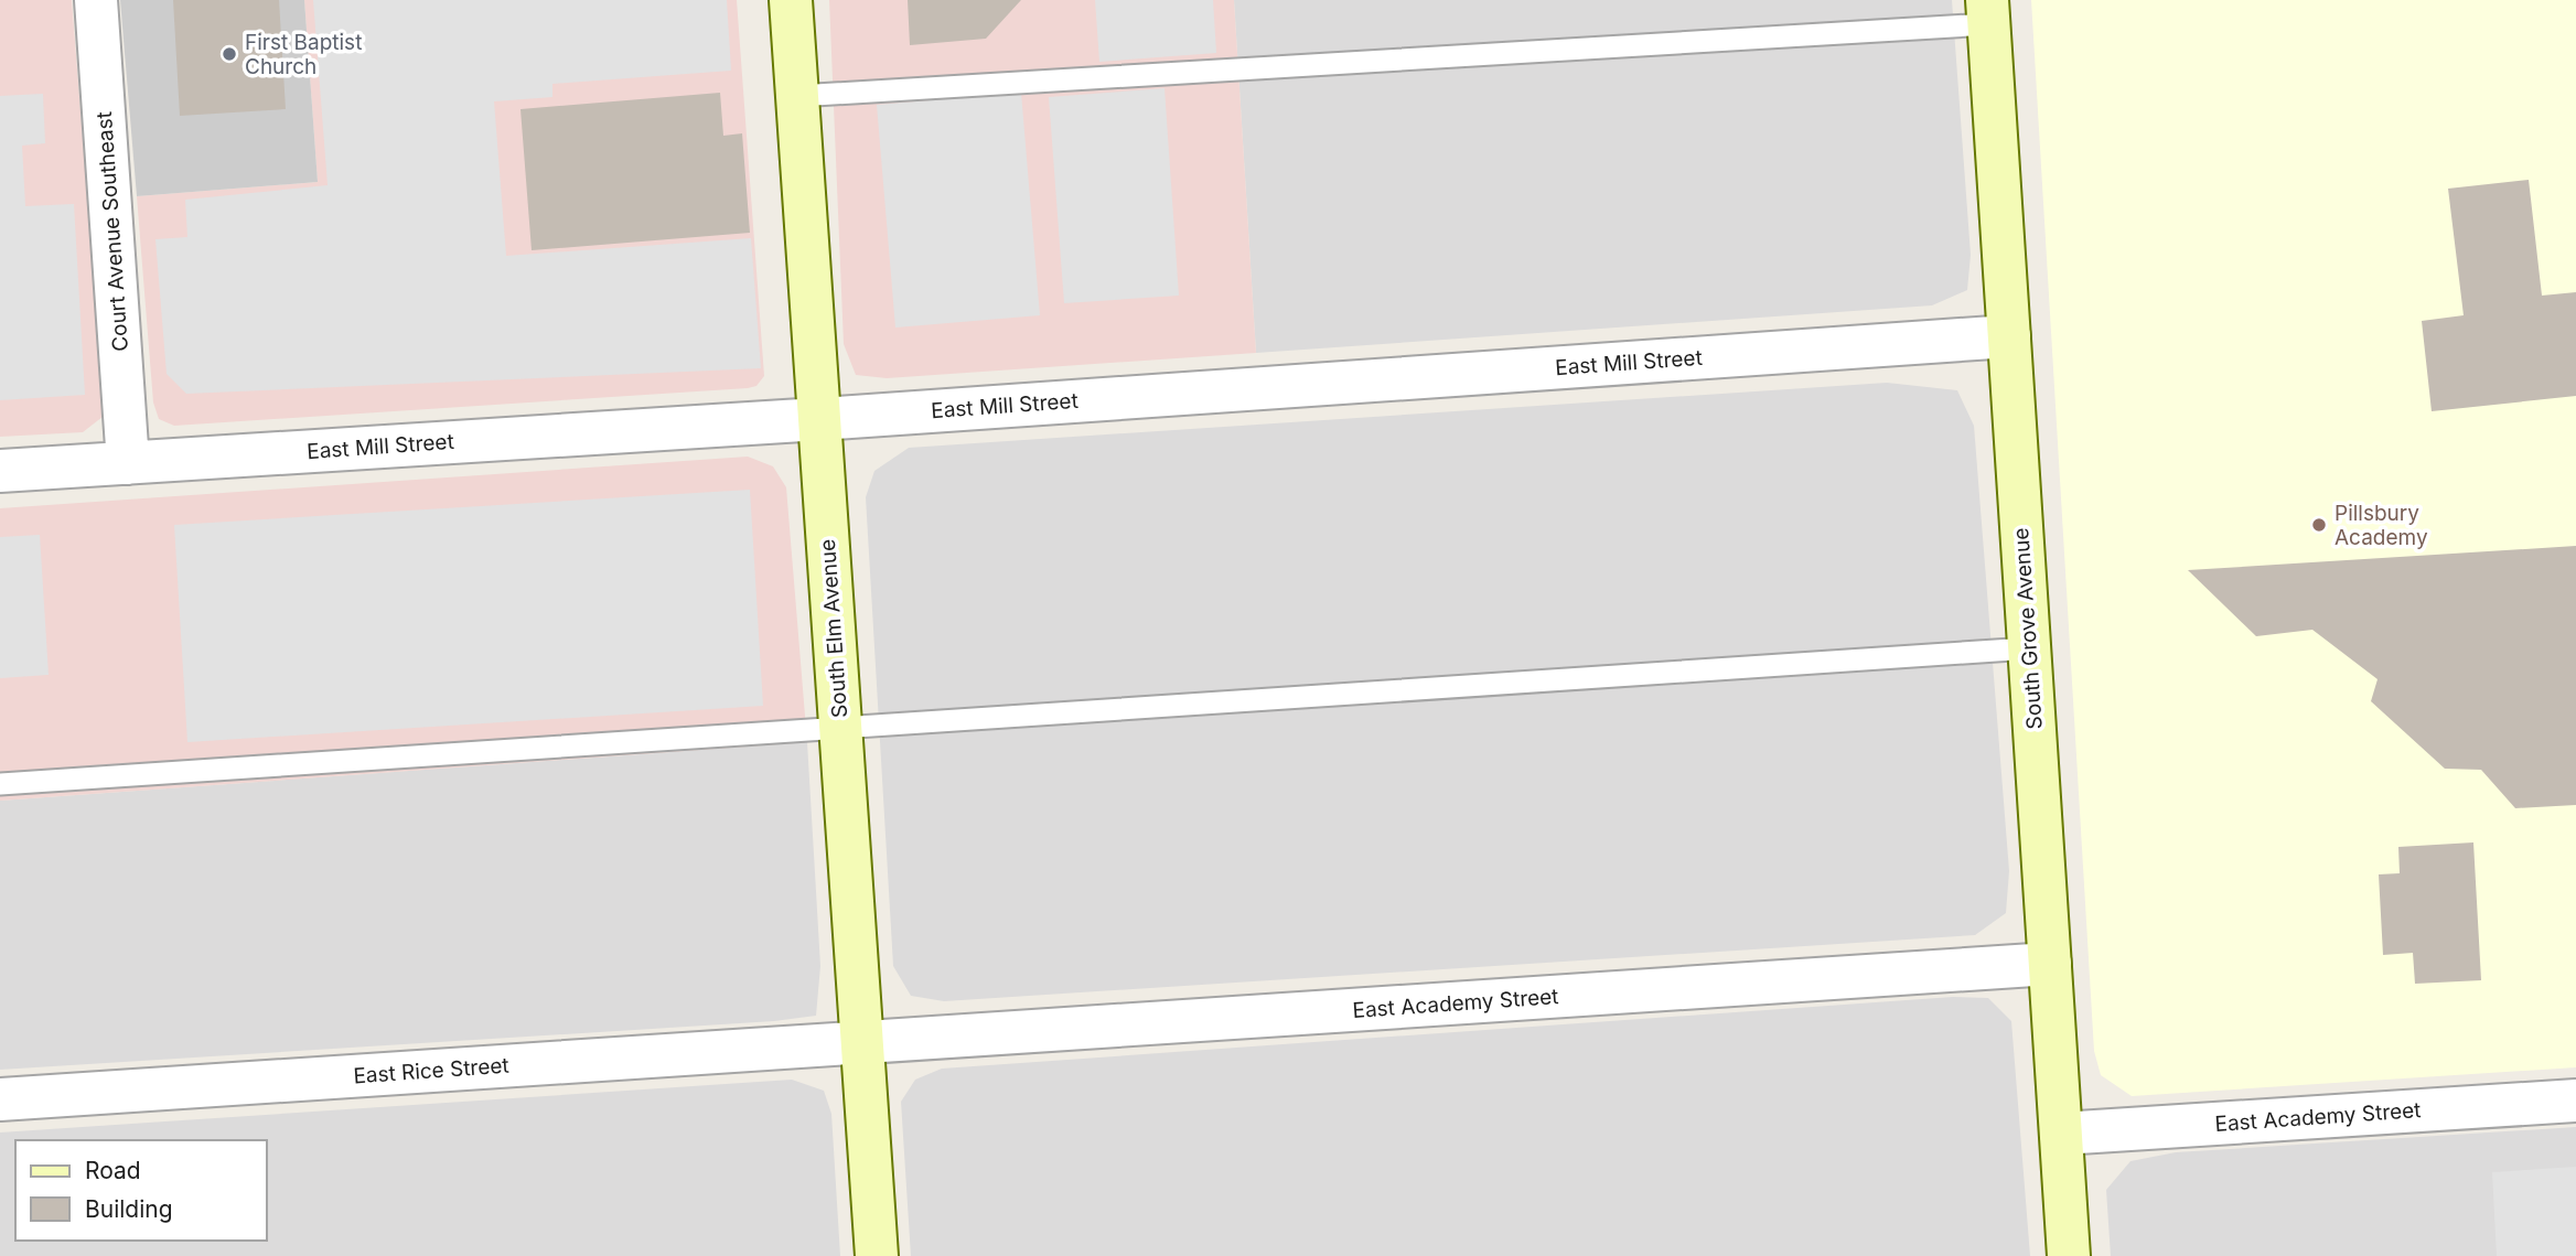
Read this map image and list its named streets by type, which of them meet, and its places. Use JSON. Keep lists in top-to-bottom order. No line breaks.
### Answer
{"streets":{"street":["Court Avenue Southeast","East Mill Street","South Elm Avenue","South Grove Avenue","East Academy Street","East Rice Street"]},"crossings":[["Court Avenue Southeast","East Mill Street"],["East Mill Street","South Elm Avenue"],["East Mill Street","South Grove Avenue"],["South Elm Avenue","East Academy Street"],["South Elm Avenue","East Rice Street"],["South Grove Avenue","East Academy Street"],["East Academy Street","East Rice Street"]],"places":["First Baptist Church","Pillsbury Academy"],"legend":["Road","Building"]}
